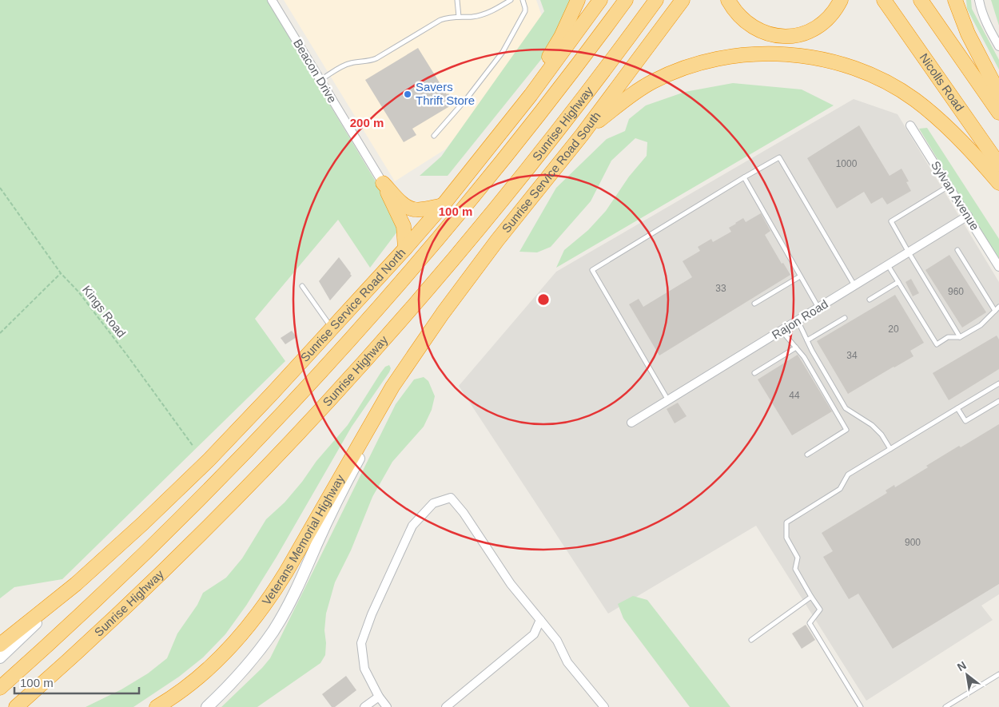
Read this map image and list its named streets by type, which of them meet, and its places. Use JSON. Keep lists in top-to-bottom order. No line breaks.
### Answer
{"streets":{"highway":["Nicolls Road","Sunrise Highway","Sunrise Service Road South","Sunrise Service Road North","Veterans Memorial Highway"],"street":["Beacon Drive","Sylvan Avenue","Rajon Road"],"path":["Kings Road"]},"crossings":[["Sunrise Service Road South","Veterans Memorial Highway"],["Sylvan Avenue","Rajon Road"]],"places":["Savers Thrift Store"],"house_numbers":["1000","33","960","20","34","44","900"],"scale_bar":"100 m","north":"top left","rings":["200 m","100 m"]}
